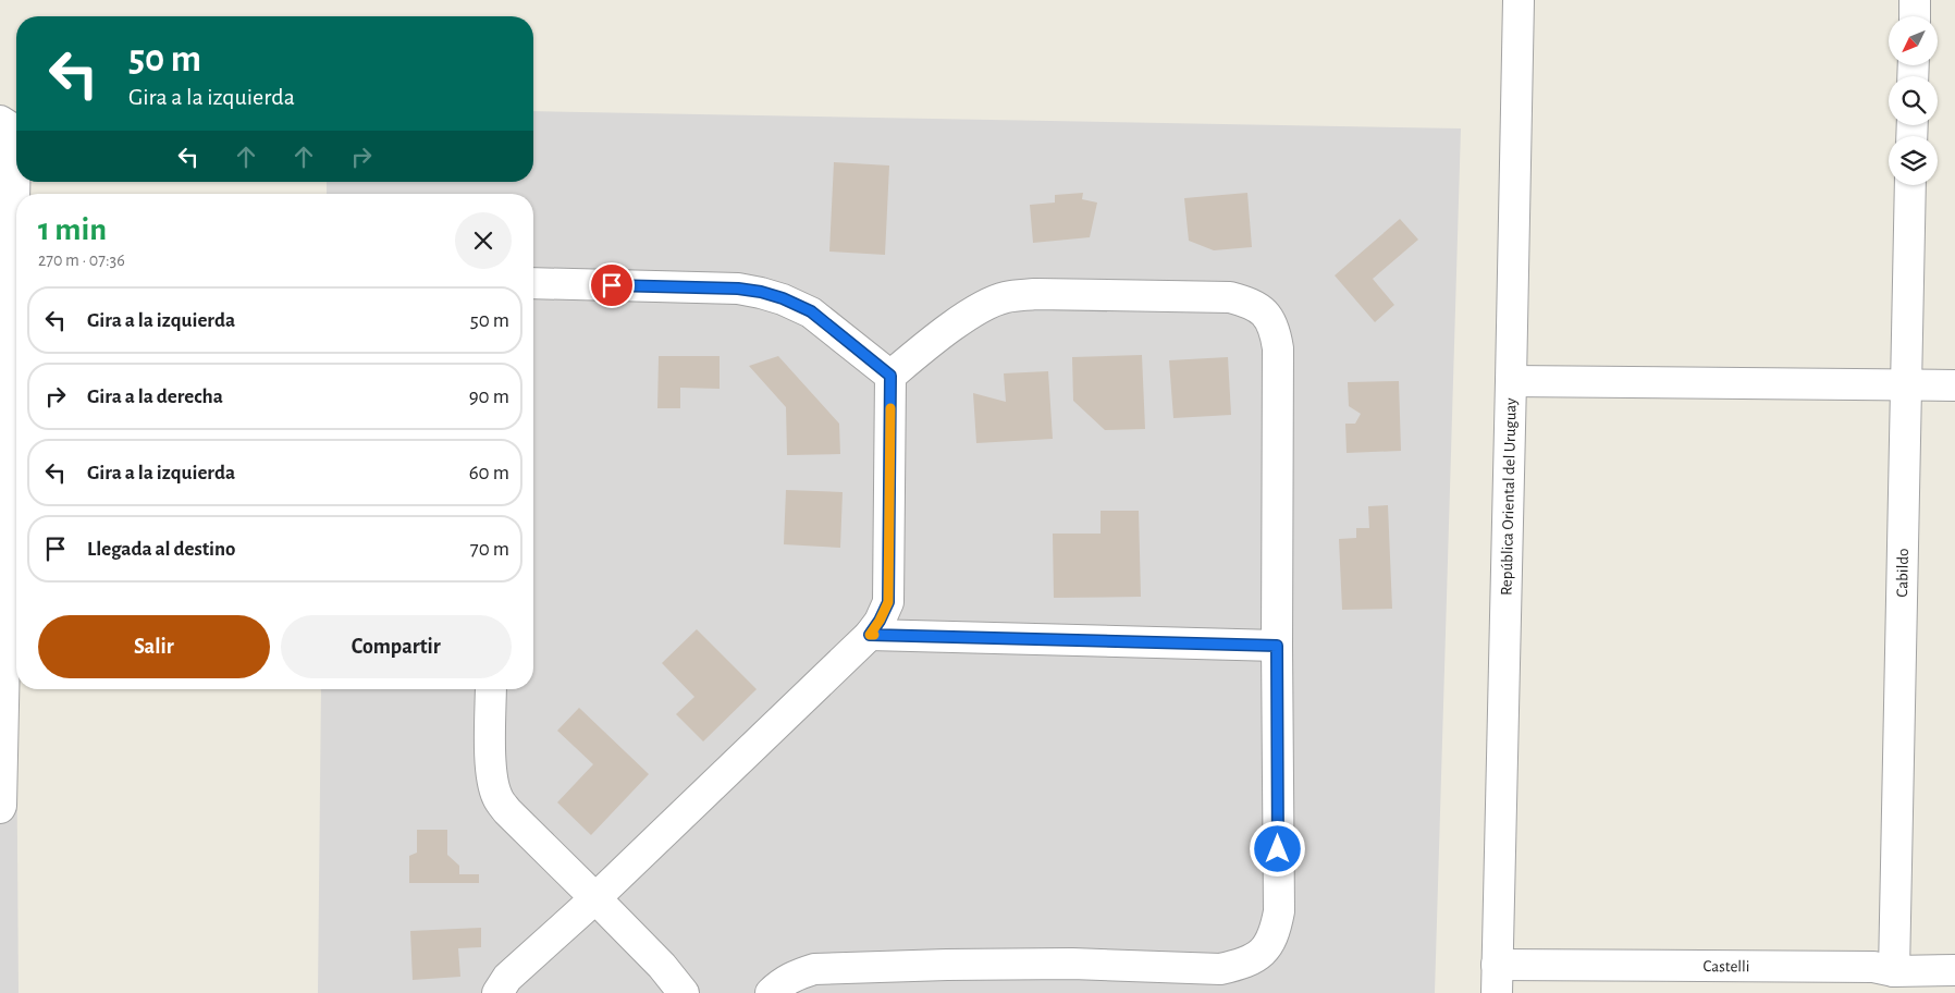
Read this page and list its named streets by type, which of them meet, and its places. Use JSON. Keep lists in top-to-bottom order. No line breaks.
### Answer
{"streets":{"street":["República Oriental del Uruguay","Cabildo","Castelli"]},"crossings":[["República Oriental del Uruguay","Castelli"],["Cabildo","Castelli"]],"north":"bottom left","page":{"turn":["50 m","Gira a la izquierda"],"heading":["1 min","270 m · 07:36"],"list":[{"name":"Gira a la izquierda","value":"50 m"},{"name":"Gira a la derecha","value":"90 m"},{"name":"Gira a la izquierda","value":"60 m"},{"name":"Llegada al destino","value":"70 m"}],"buttons":["Salir","Compartir"]}}
